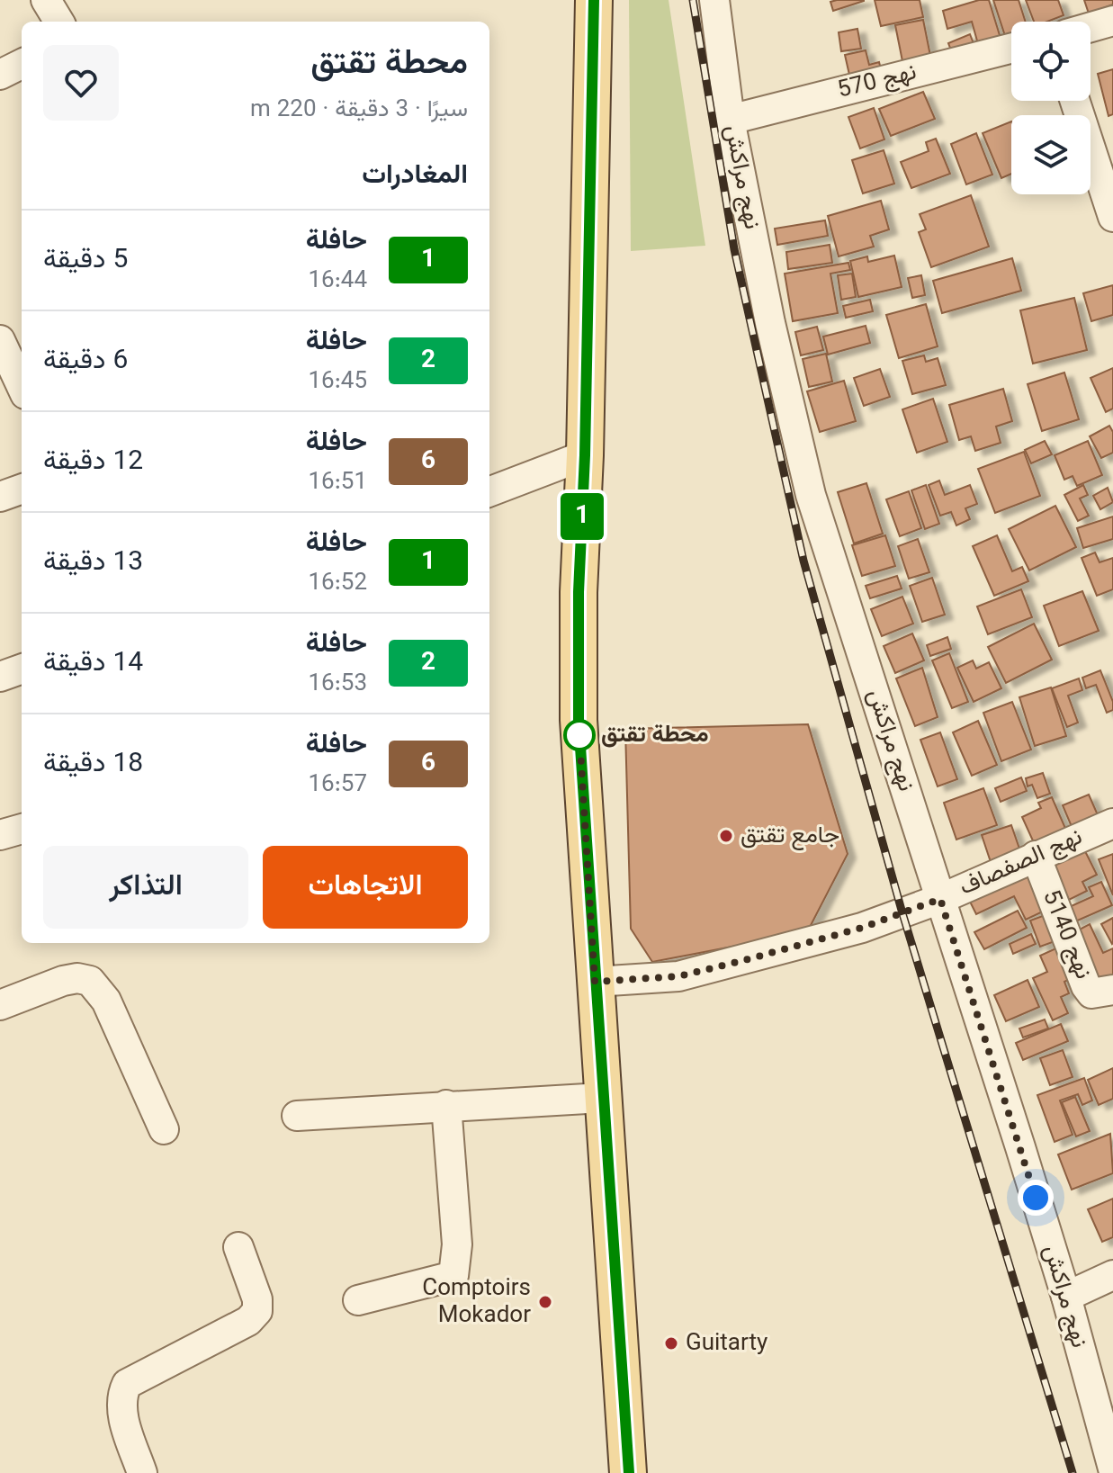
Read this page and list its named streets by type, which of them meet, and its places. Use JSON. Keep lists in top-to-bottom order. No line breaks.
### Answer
{"streets":{"street":["نهج 570","نهج مراكش","نهج الصفصاف","نهج 5140"]},"crossings":[["نهج 570","نهج مراكش"],["نهج مراكش","نهج الصفصاف"],["نهج الصفصاف","نهج 5140"]],"places":["محطة تقتق","جامع تقتق","Comptoirs Mokador","Guitarty"],"lines":["bus line 1"],"page":{"on_map":"1","heading":[["محطة تقتق","سيرًا · 3 دقيقة · 220 m"],"المغادرات"],"list":[{"mark":"1","name":"حافلة","note":"16:44","value":"5 دقيقة"},{"mark":"2","name":"حافلة","note":"16:45","value":"6 دقيقة"},{"mark":"6","name":"حافلة","note":"16:51","value":"12 دقيقة"},{"mark":"1","name":"حافلة","note":"16:52","value":"13 دقيقة"},{"mark":"2","name":"حافلة","note":"16:53","value":"14 دقيقة"},{"mark":"6","name":"حافلة","note":"16:57","value":"18 دقيقة"}],"buttons":["الاتجاهات","التذاكر"]}}
